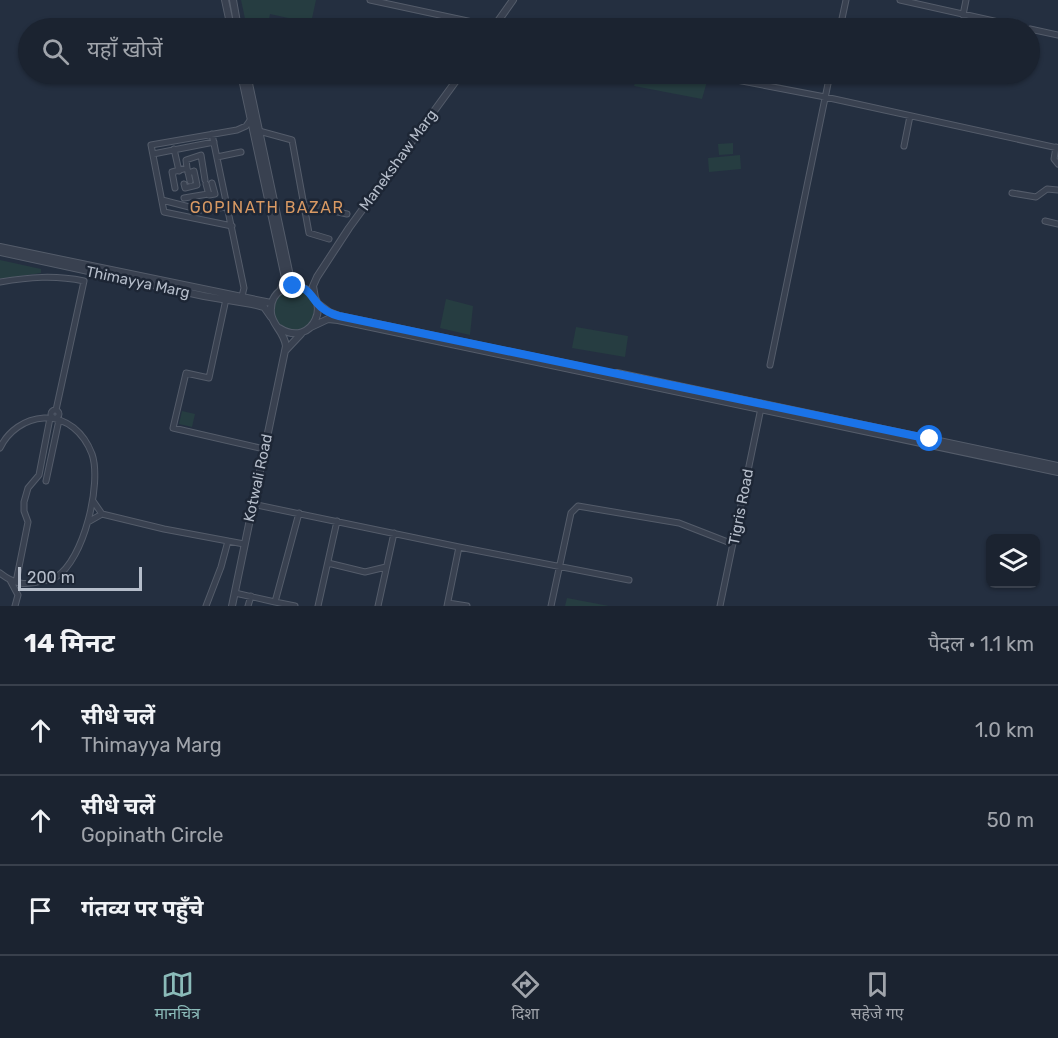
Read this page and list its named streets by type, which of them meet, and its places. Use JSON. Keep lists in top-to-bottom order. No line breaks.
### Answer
{"streets":{"street":["Manekshaw Marg","Thimayya Marg","Kotwali Road","Tigris Road"]},"crossings":[["Manekshaw Marg","Thimayya Marg"]],"districts":["GOPINATH BAZAR"],"scale_bar":"200 m","page":{"search":"यहाँ खोजें","scale":"200 m","heading":["14 मिनट","पैदल · 1.1 km"],"list":[["सीधे चलें","Thimayya Marg","1.0 km"],["सीधे चलें","Gopinath Circle","50 m"],"गंतव्य पर पहुँचे"],"nav":["मानचित्र","दिशा","सहेजे गए"]}}
